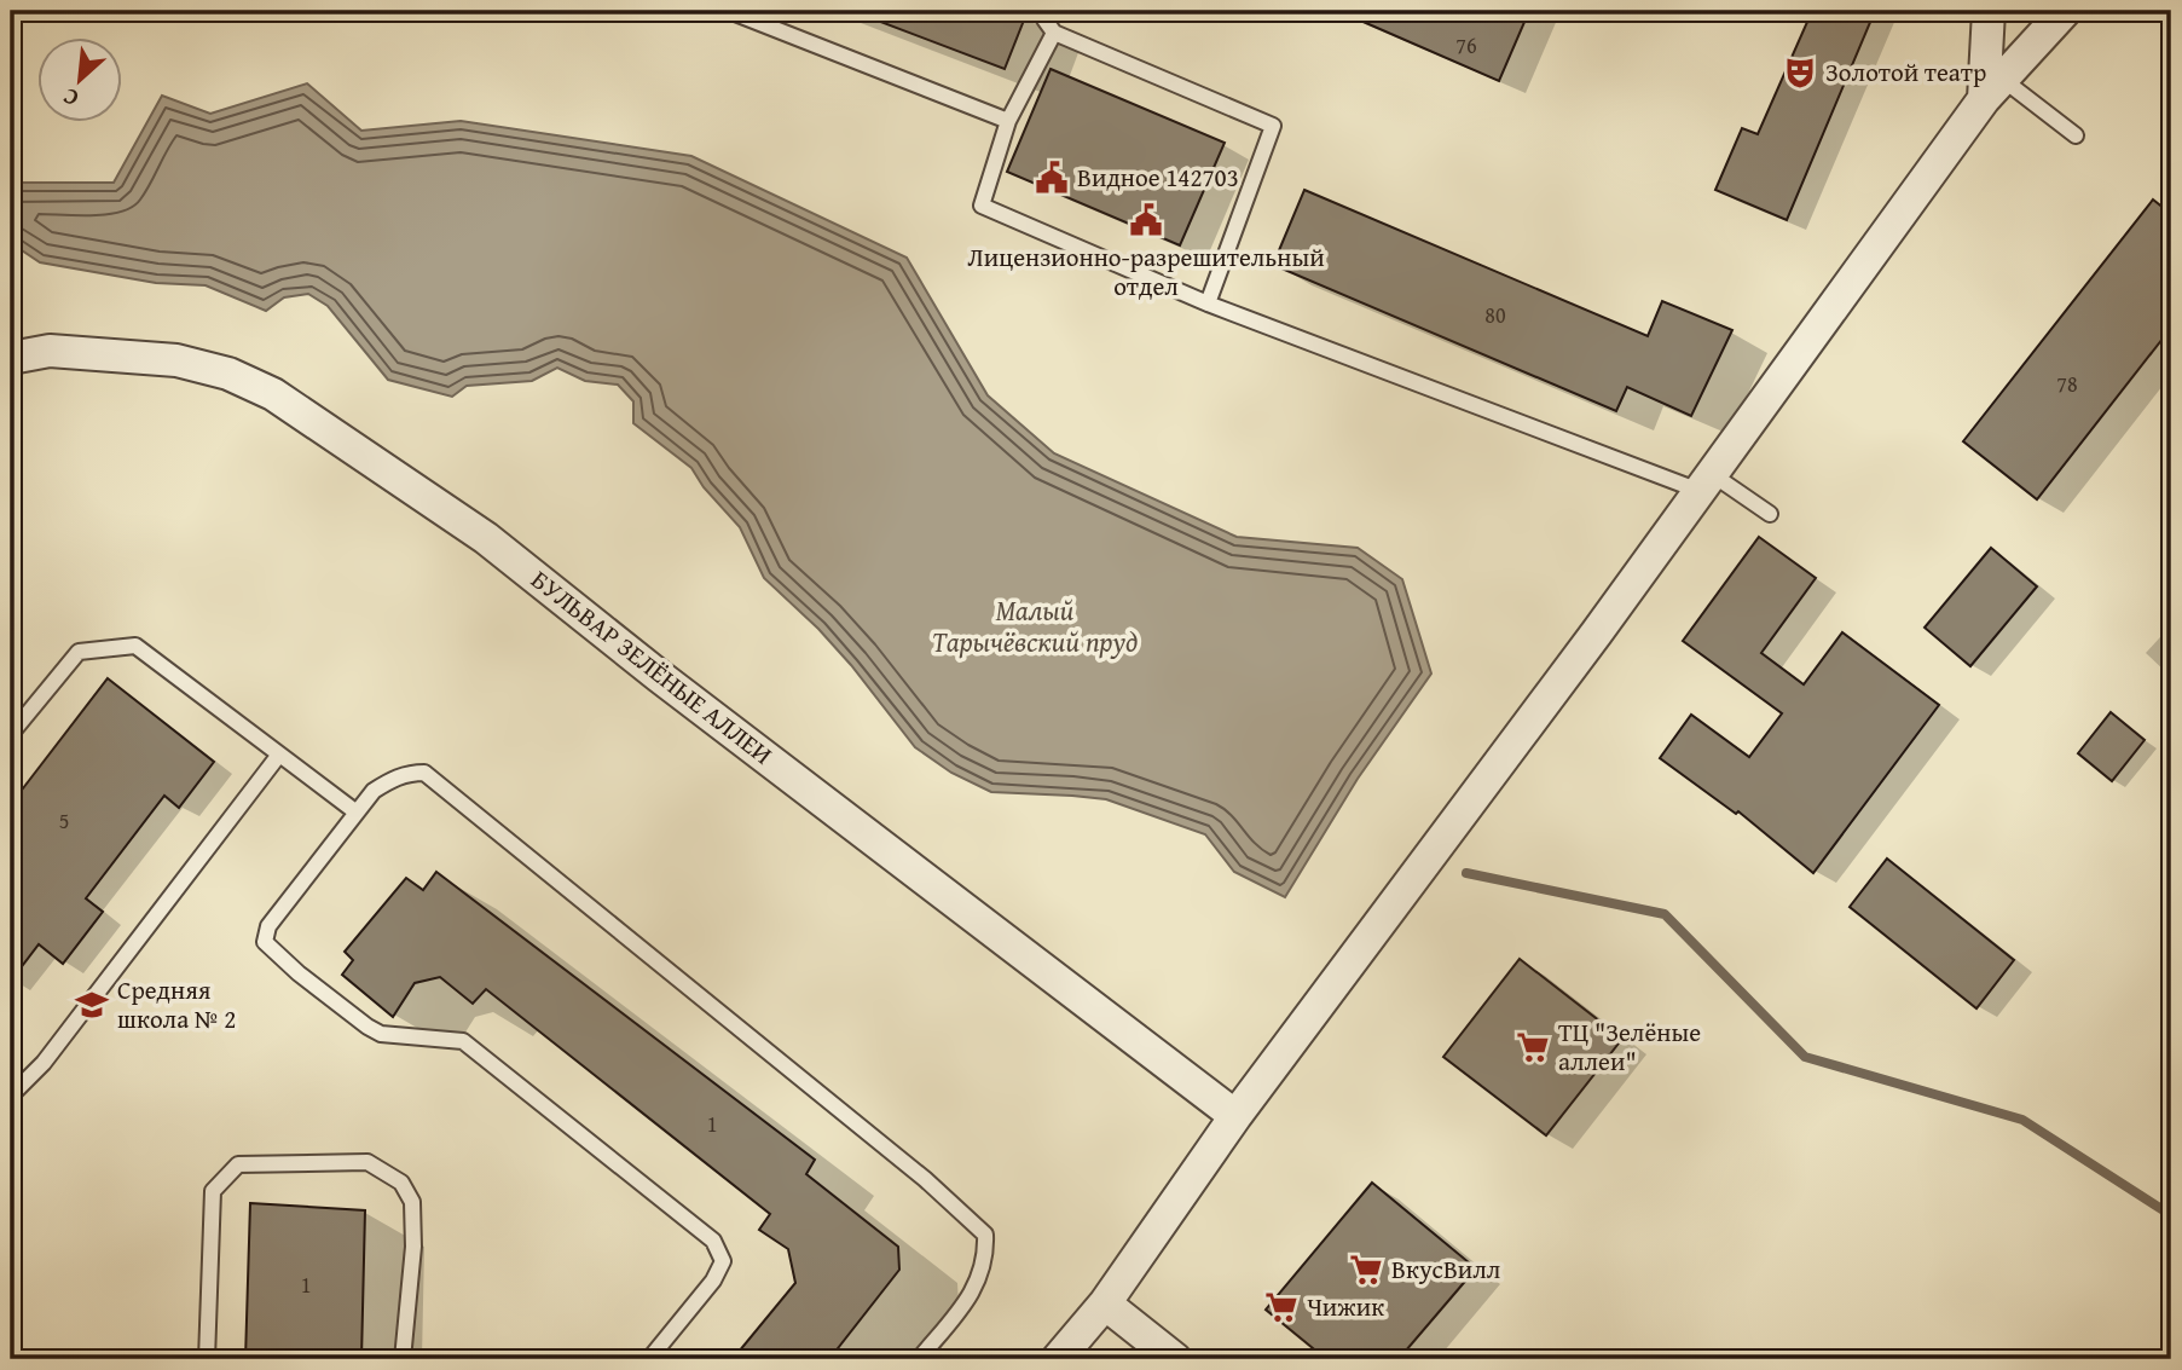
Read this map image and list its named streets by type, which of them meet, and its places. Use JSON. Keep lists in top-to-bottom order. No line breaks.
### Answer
{"streets":{"street":["БУЛЬВАР ЗЕЛЁНЫЕ АЛЛЕИ"]},"water":["Малый Тарычёвский пруд"],"places":{"theatre":["Золотой театр"],"public building":["Видное 142703","Лицензионно-разрешительный отдел"],"school or university":["Средняя школа № 2"],"supermarket":["ТЦ \"Зелёные аллеи\"","ВкусВилл","Чижик"]},"house_numbers":["76","80","78","5","1","1"],"north":"bottom left"}
